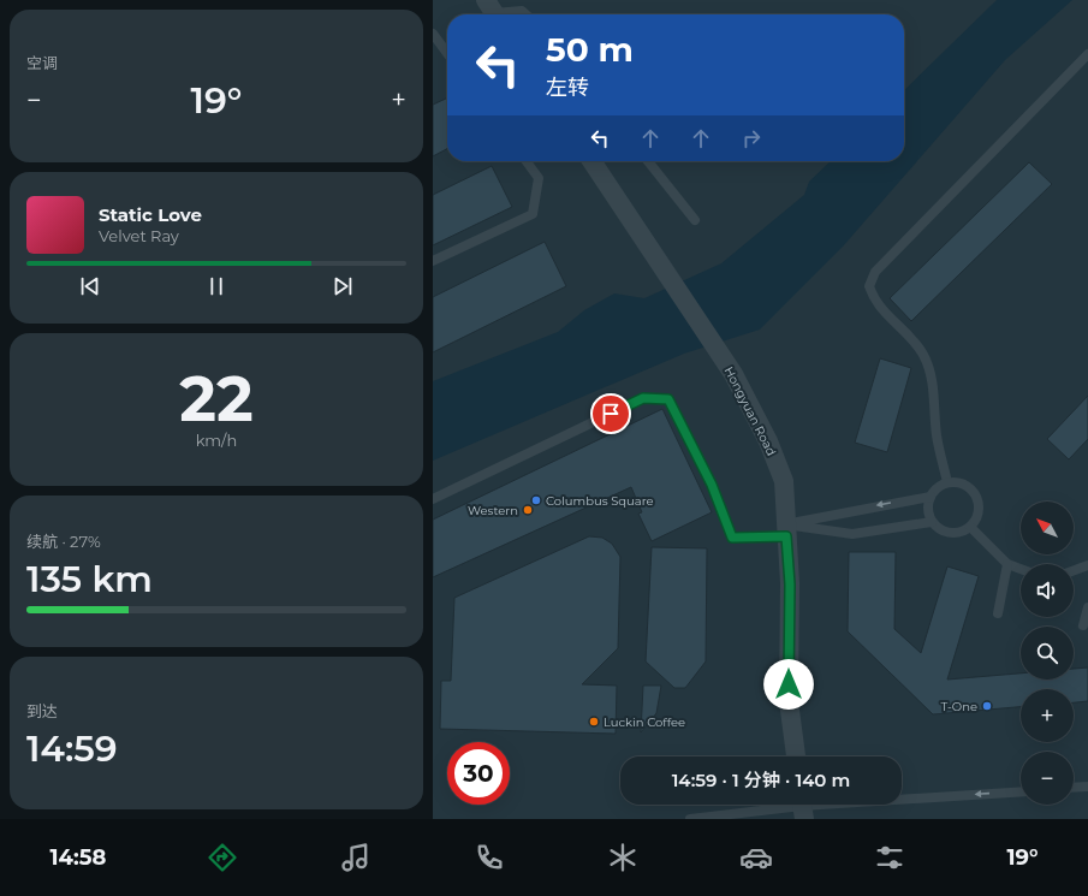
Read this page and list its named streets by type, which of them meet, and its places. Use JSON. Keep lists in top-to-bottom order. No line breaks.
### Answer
{"streets":{"street":["Hongyuan Road"]},"places":["Columbus Square","Western","T-One","Luckin Coffee"],"north":"top left","page":{"tile":["空调",["22","km/h"],["续航 · 27%","135 km"],["到达","14:59"]],"turn":["50 m","左转"],"heat":["−","19°","+"],"song":["Static Love","Velvet Ray"],"map_buttons":["+","−"],"limit":"30","trip":"14:59 · 1 分钟 · 140 m","tabs":["14:58","19°"]}}
